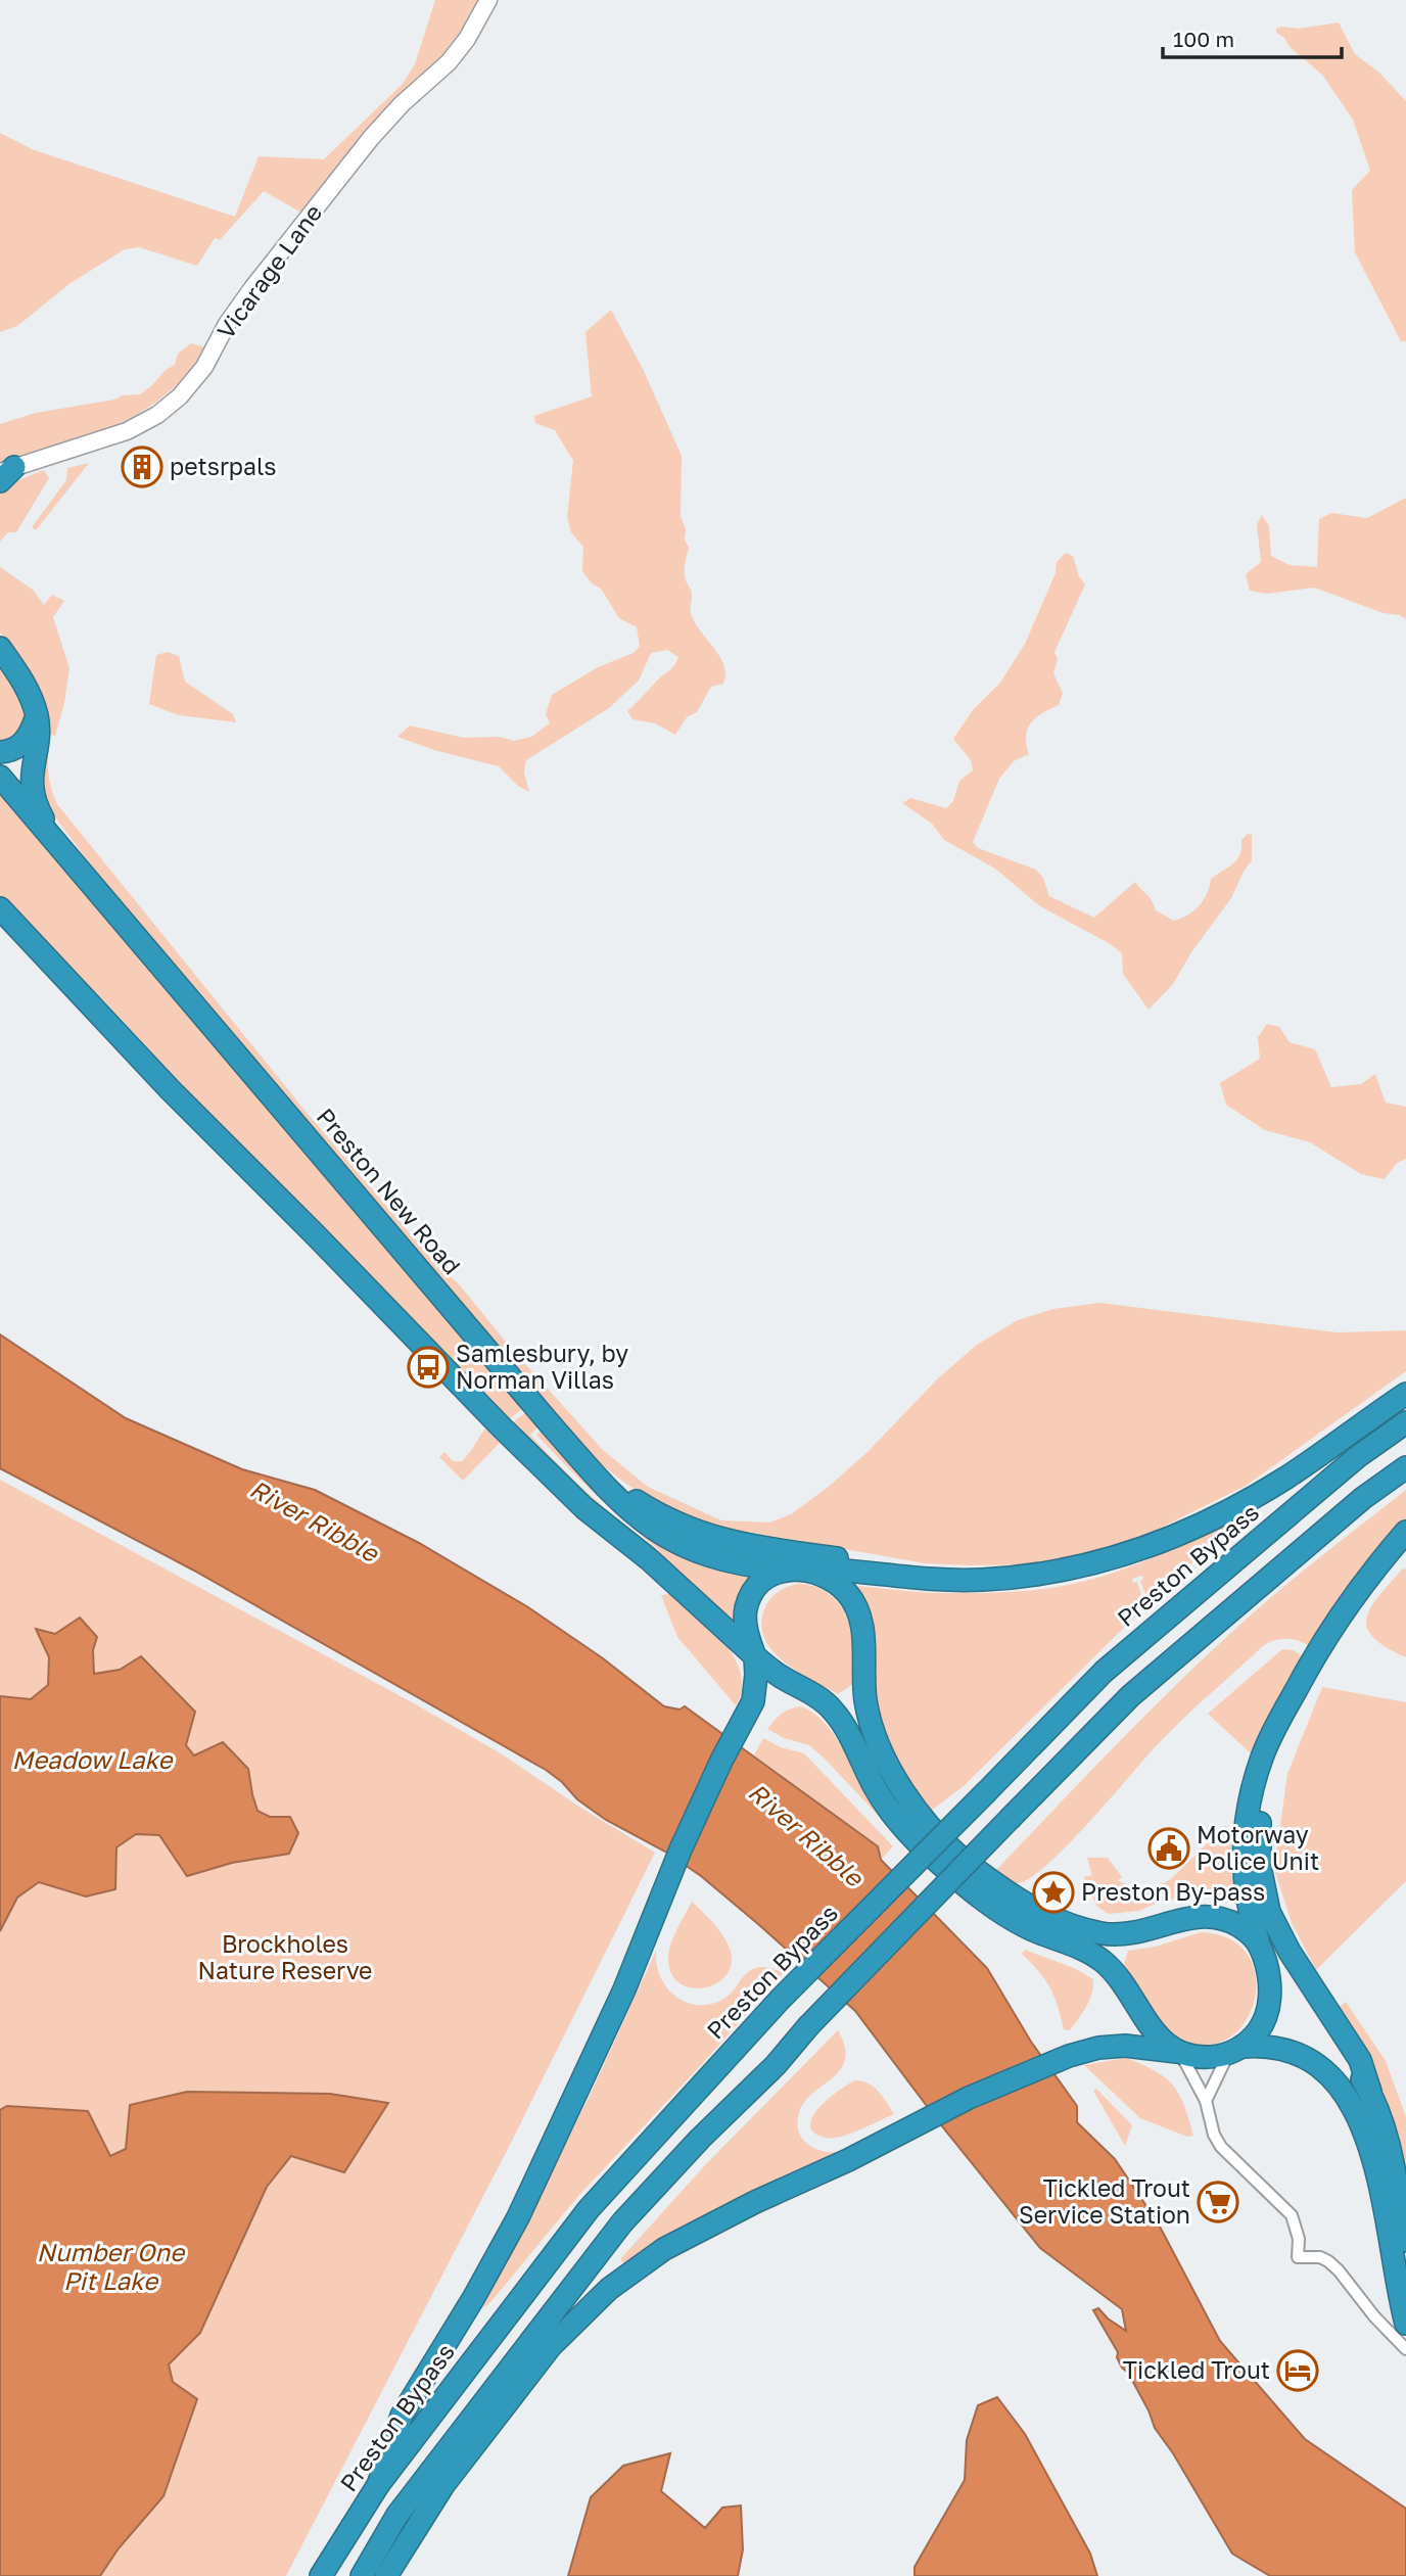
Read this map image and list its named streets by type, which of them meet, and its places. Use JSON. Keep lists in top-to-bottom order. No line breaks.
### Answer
{"streets":{"highway":["Preston New Road","Preston Bypass"],"street":["Vicarage Lane"]},"water":["River Ribble","Meadow Lake","Number One Pit Lake"],"parks":["Brockholes Nature Reserve"],"places":{"building":["petsrpals"],"bus stop":["Samlesbury, by Norman Villas"],"public building":["Motorway Police Unit"],"place":["Preston By-pass"],"supermarket":["Tickled Trout Service Station"],"hotel":["Tickled Trout"]},"scale_bar":"100 m"}
